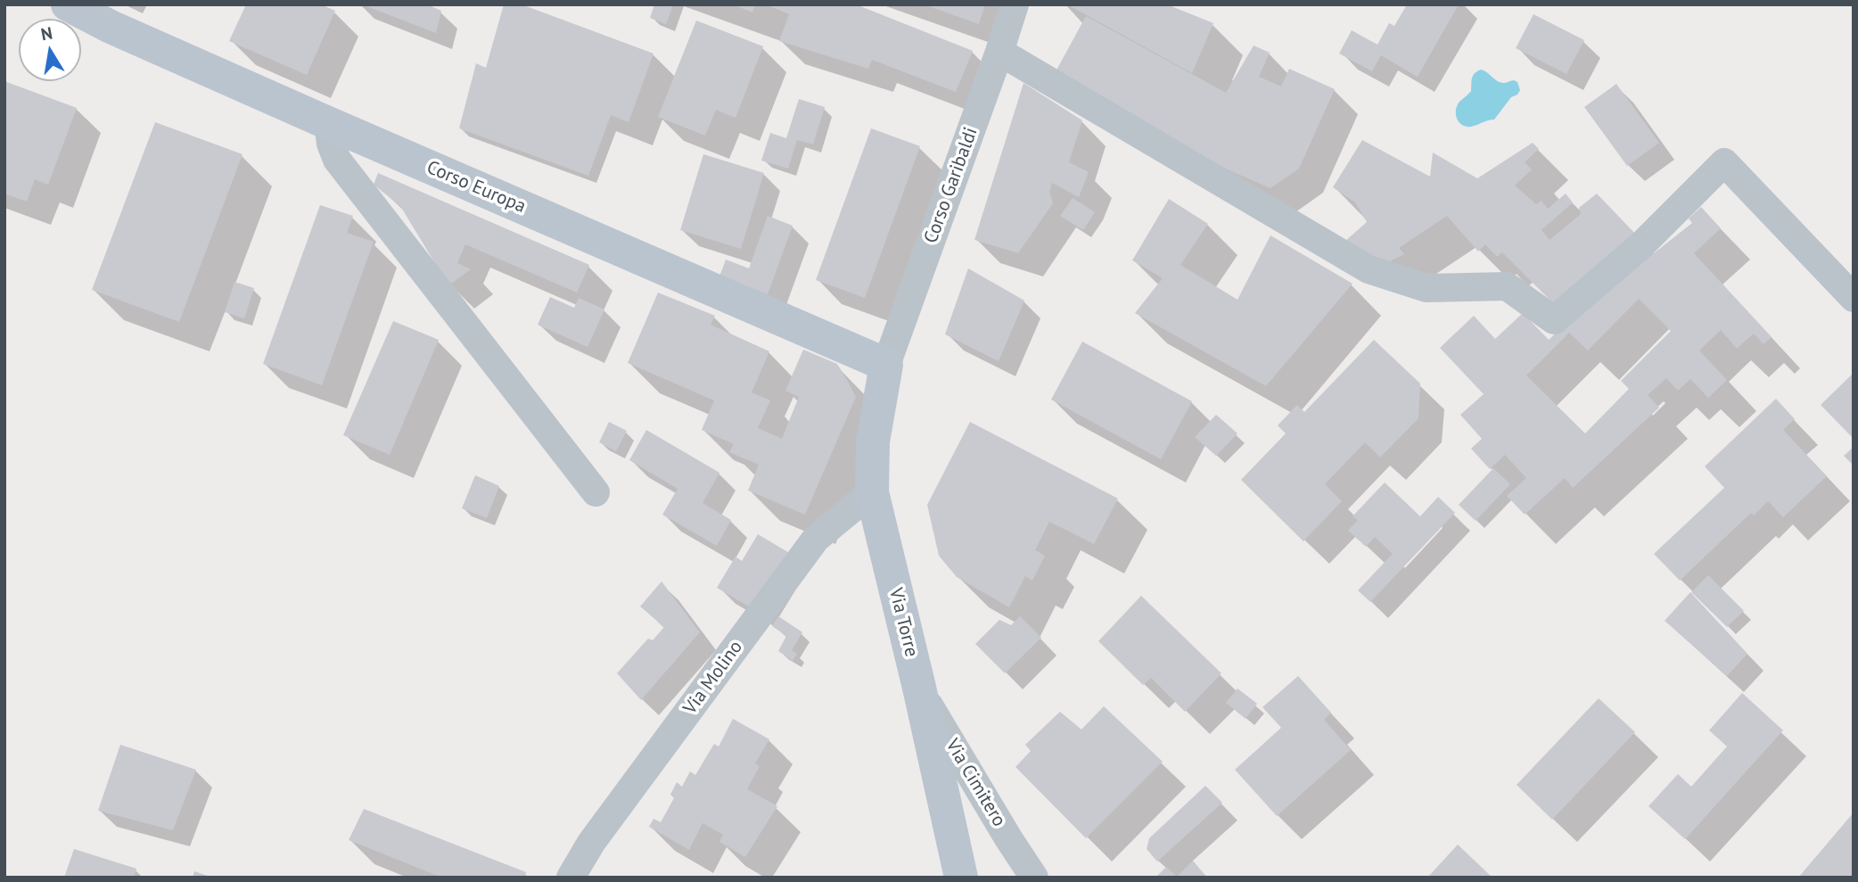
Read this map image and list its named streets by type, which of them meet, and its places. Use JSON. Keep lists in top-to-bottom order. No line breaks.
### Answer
{"streets":{"main road":["Corso Europa","Via Torre"],"street":["Corso Garibaldi","Via Molino","Via Cimitero"]},"crossings":[["Corso Garibaldi","Corso Europa"],["Corso Garibaldi","Via Torre"],["Corso Europa","Via Torre"],["Via Torre","Via Molino"],["Via Torre","Via Cimitero"]],"north":"top"}
